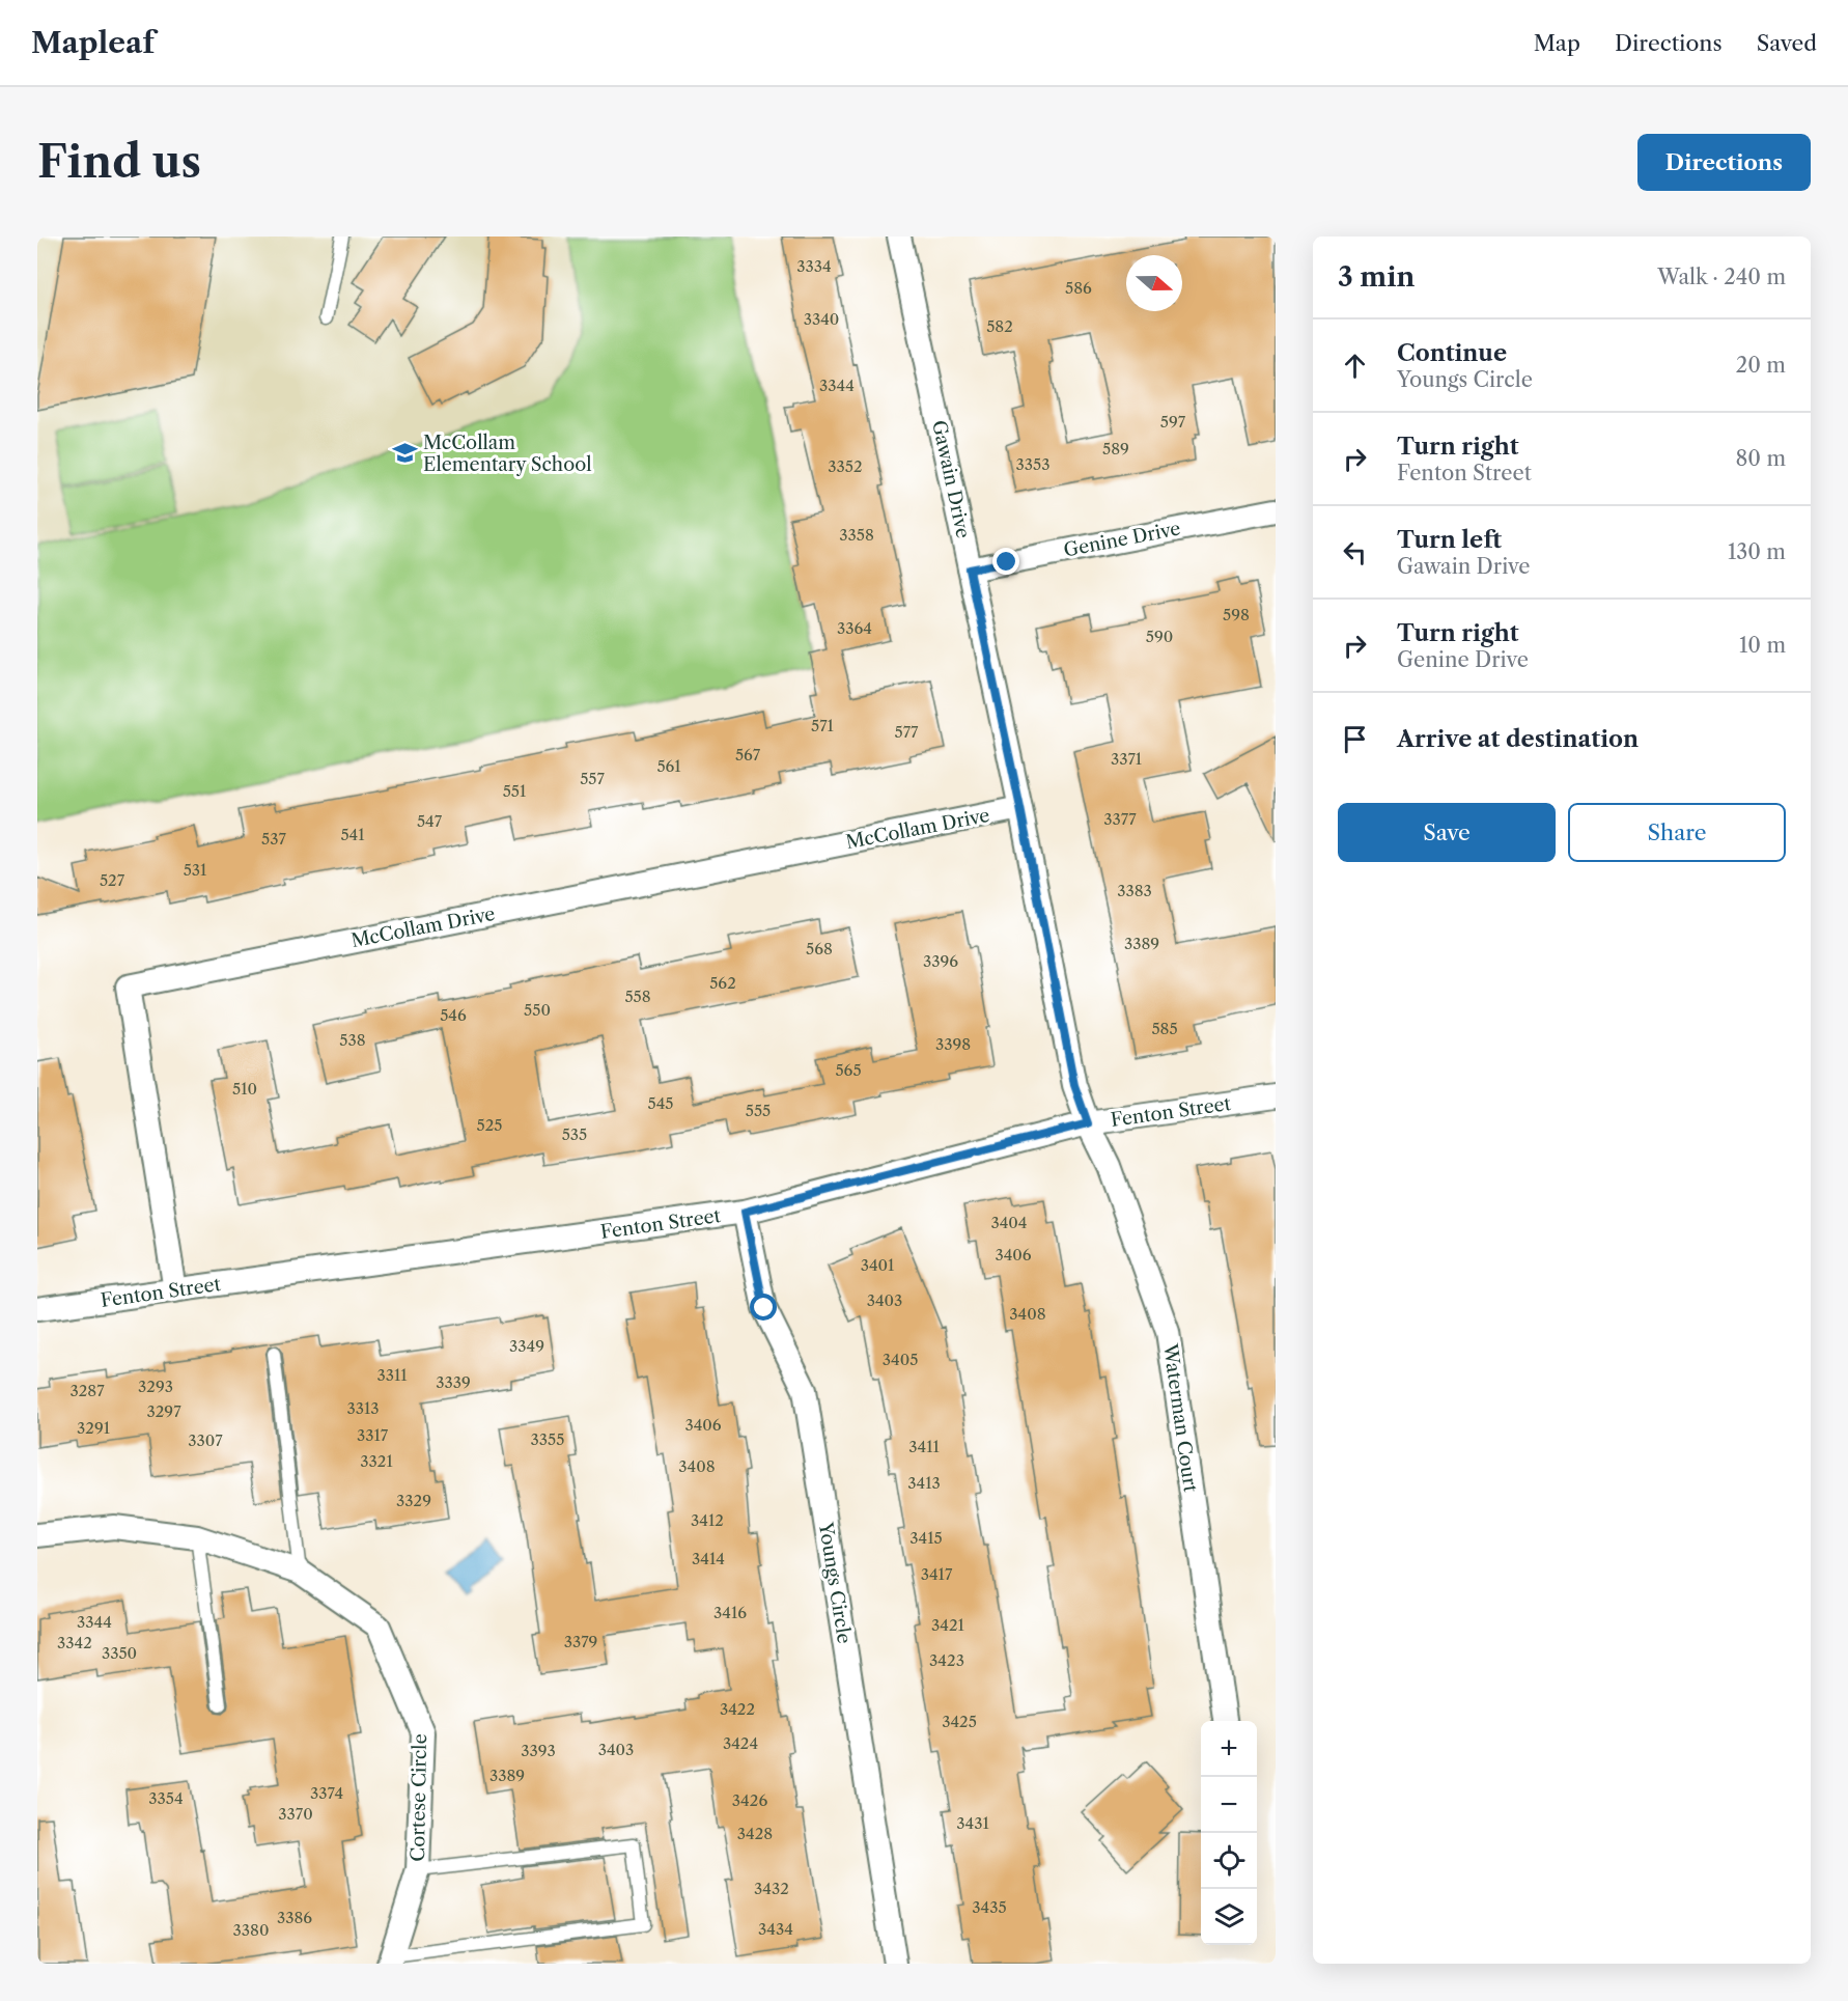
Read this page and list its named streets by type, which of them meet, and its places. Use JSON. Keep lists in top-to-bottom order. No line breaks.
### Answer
{"streets":{"street":["Gawain Drive","Genine Drive","McCollam Drive","Fenton Street","Waterman Court","Youngs Circle","Cortese Circle"]},"crossings":[["Gawain Drive","Genine Drive"],["Gawain Drive","McCollam Drive"],["Gawain Drive","Fenton Street"],["Gawain Drive","Waterman Court"],["McCollam Drive","Fenton Street"],["Fenton Street","Waterman Court"],["Fenton Street","Youngs Circle"]],"places":{"school or university":["McCollam Elementary School"]},"house_numbers":["3334","586","3340","582","3344","597","589","3353","3352","3358","598","3364","590","571","577","567","3371","561","557","551","3377","547","541","537","531","527","3383","3389","568","3396","562","558","550","546","585","538","3398","565","510","545","555","525","535","3404","3406","3401","3403","3408","3349","3405","3311","3339","3293","3287","3313","3297","3406","3291","3317","3355","3307","3411","3321","3408","3413","3329","3412","3415","3414","3417","3416","3344","3421","3379","3342","3350","3423","3422","3425","3424","3403","3393","3389","3374","3354","3426","3370","3431","3428","3432","3435","3386","3434","3380"],"north":"right","page":{"header":"Mapleaf","nav":["Map","Directions","Saved"],"buttons":["Directions",["Save","Share"]],"title":"Find us","heading":["3 min","Walk · 240 m"],"list":[["Continue","Youngs Circle","20 m"],["Turn right","Fenton Street","80 m"],["Turn left","Gawain Drive","130 m"],["Turn right","Genine Drive","10 m"],"Arrive at destination"],"map_buttons":["+","−"]}}
